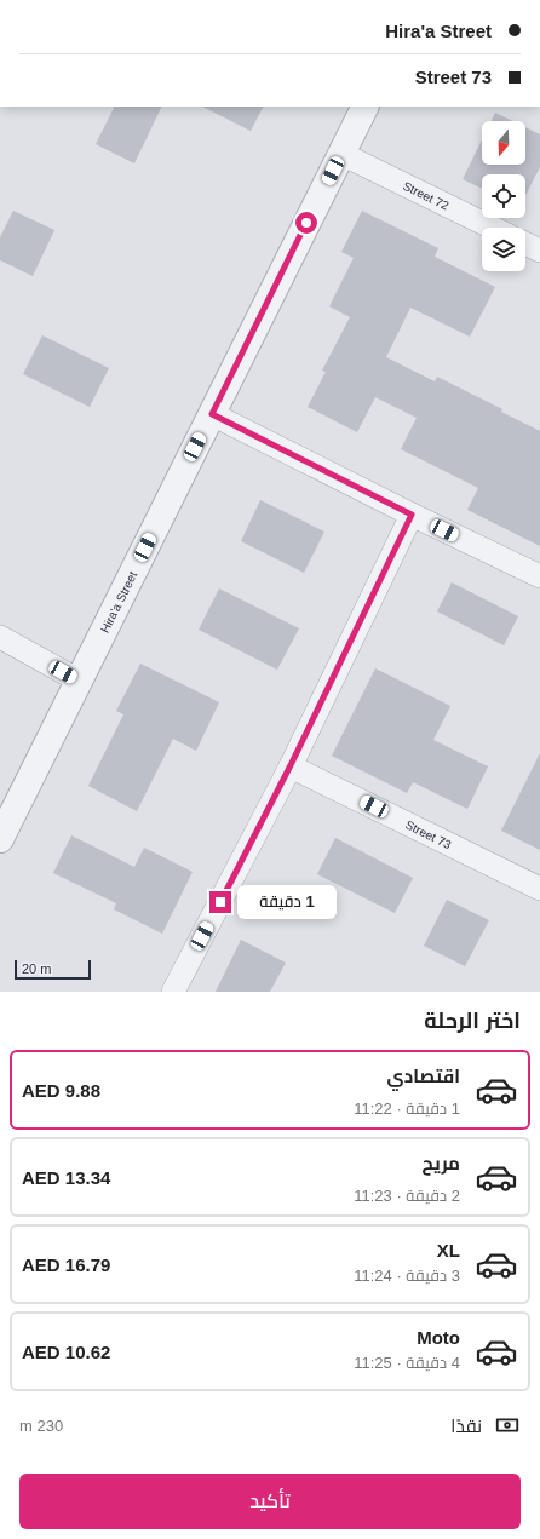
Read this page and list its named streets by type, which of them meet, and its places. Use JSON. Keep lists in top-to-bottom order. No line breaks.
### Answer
{"streets":{"street":["Street 72","Hira'a Street","Street 73"]},"crossings":[["Street 72","Hira'a Street"]],"scale_bar":"20 m","north":"bottom","page":{"banner":["Hira'a Street","Street 73"],"bubble":"1 دقيقة","scale":"20 m","heading":"اختر الرحلة","list":[{"name":"اقتصادي","note":"1 دقيقة · 11:22","value":"AED 9.88"},{"name":"مريح","note":"2 دقيقة · 11:23","value":"AED 13.34"},{"name":"XL","note":"3 دقيقة · 11:24","value":"AED 16.79"},{"name":"Moto","note":"4 دقيقة · 11:25","value":"AED 10.62"}],"pay":["نقدًا","230 m"],"buttons":"تأكيد"}}
